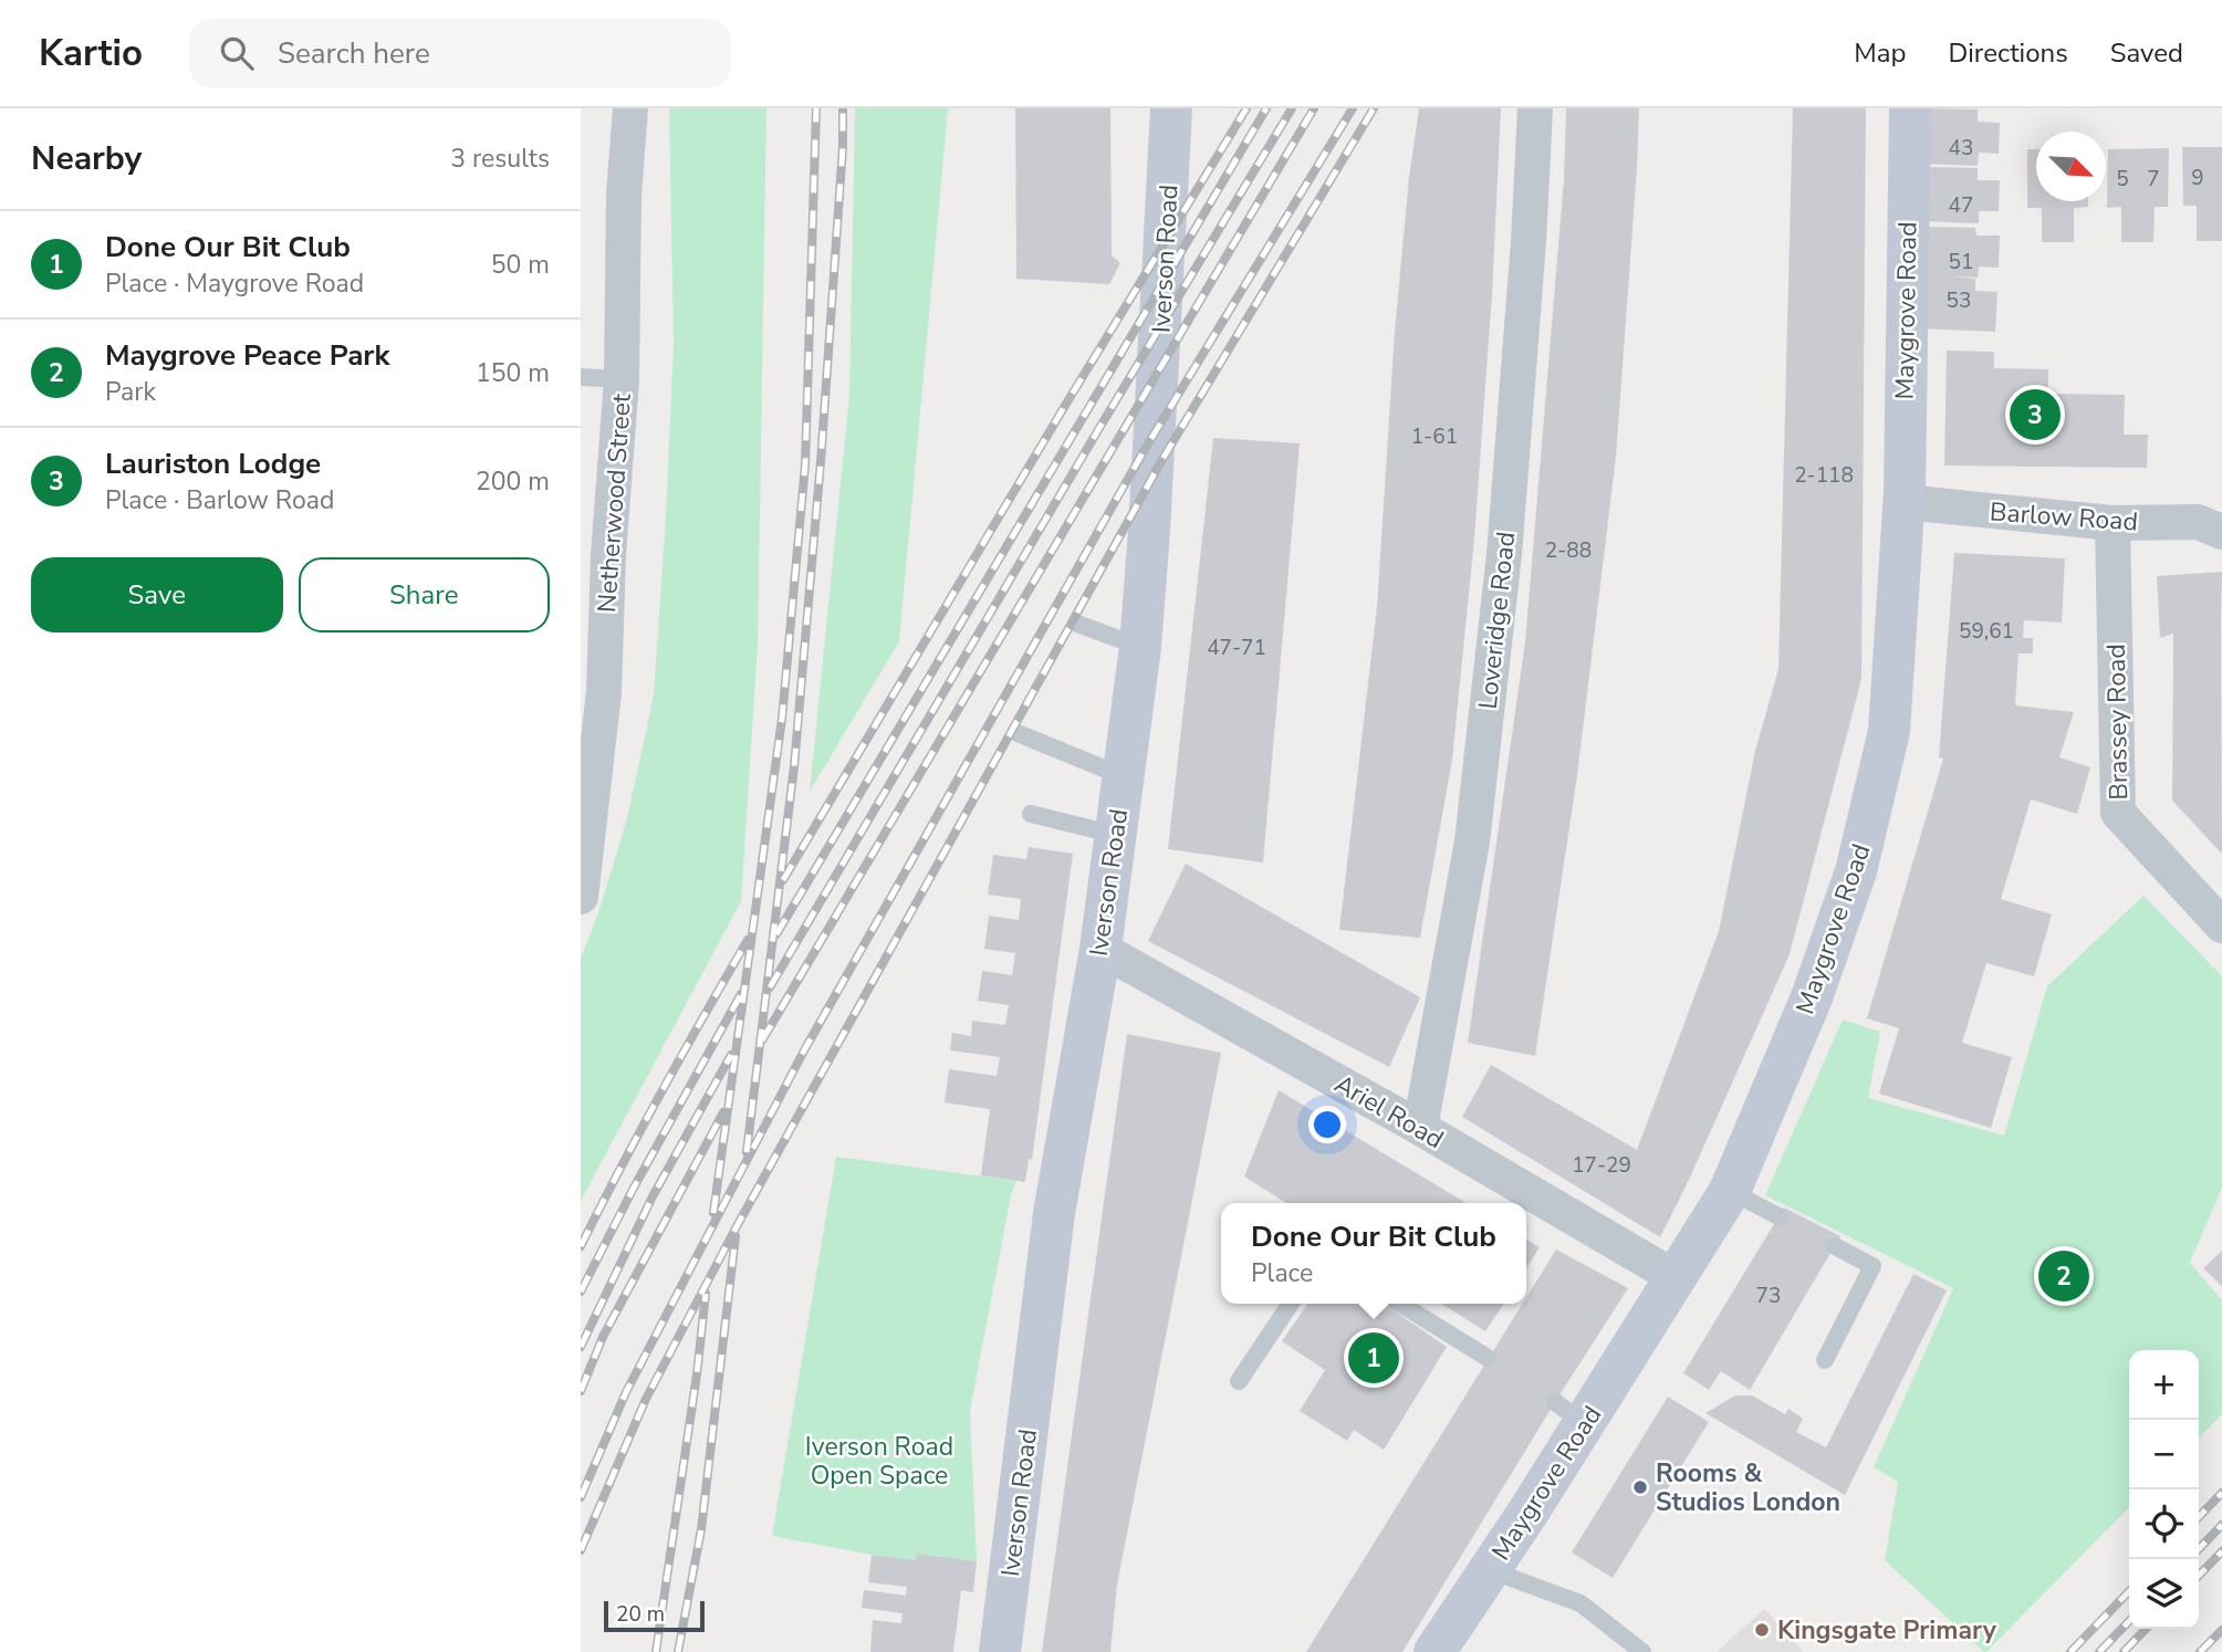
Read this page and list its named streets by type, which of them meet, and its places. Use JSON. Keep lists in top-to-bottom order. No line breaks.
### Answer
{"streets":{"street":["Iverson Road","Maygrove Road","Netherwood Street","Barlow Road","Loveridge Road","Brassey Road","Ariel Road"]},"crossings":[["Iverson Road","Ariel Road"],["Maygrove Road","Barlow Road"],["Maygrove Road","Ariel Road"],["Barlow Road","Brassey Road"],["Loveridge Road","Ariel Road"]],"parks":["Iverson Road Open Space"],"places":["Rooms & Studios London","Kingsgate Primary"],"house_numbers":["43","9","5","7","47","51","53","1-61","2-118","2-88","59,61","47-71","17-29","73"],"scale_bar":"20 m","north":"bottom right","page":{"header":"Kartio","search":"Search here","nav":["Map","Directions","Saved"],"heading":["Nearby","3 results"],"list":[{"mark":"1","name":"Done Our Bit Club","note":"Place · Maygrove Road","value":"50 m"},{"mark":"2","name":"Maygrove Peace Park","note":"Park","value":"150 m"},{"mark":"3","name":"Lauriston Lodge","note":"Place · Barlow Road","value":"200 m"}],"pins":["3","2","1"],"buttons":["Save","Share"],"popup":["Done Our Bit Club","Place"],"map_buttons":["+","−"],"scale":"20 m"}}
